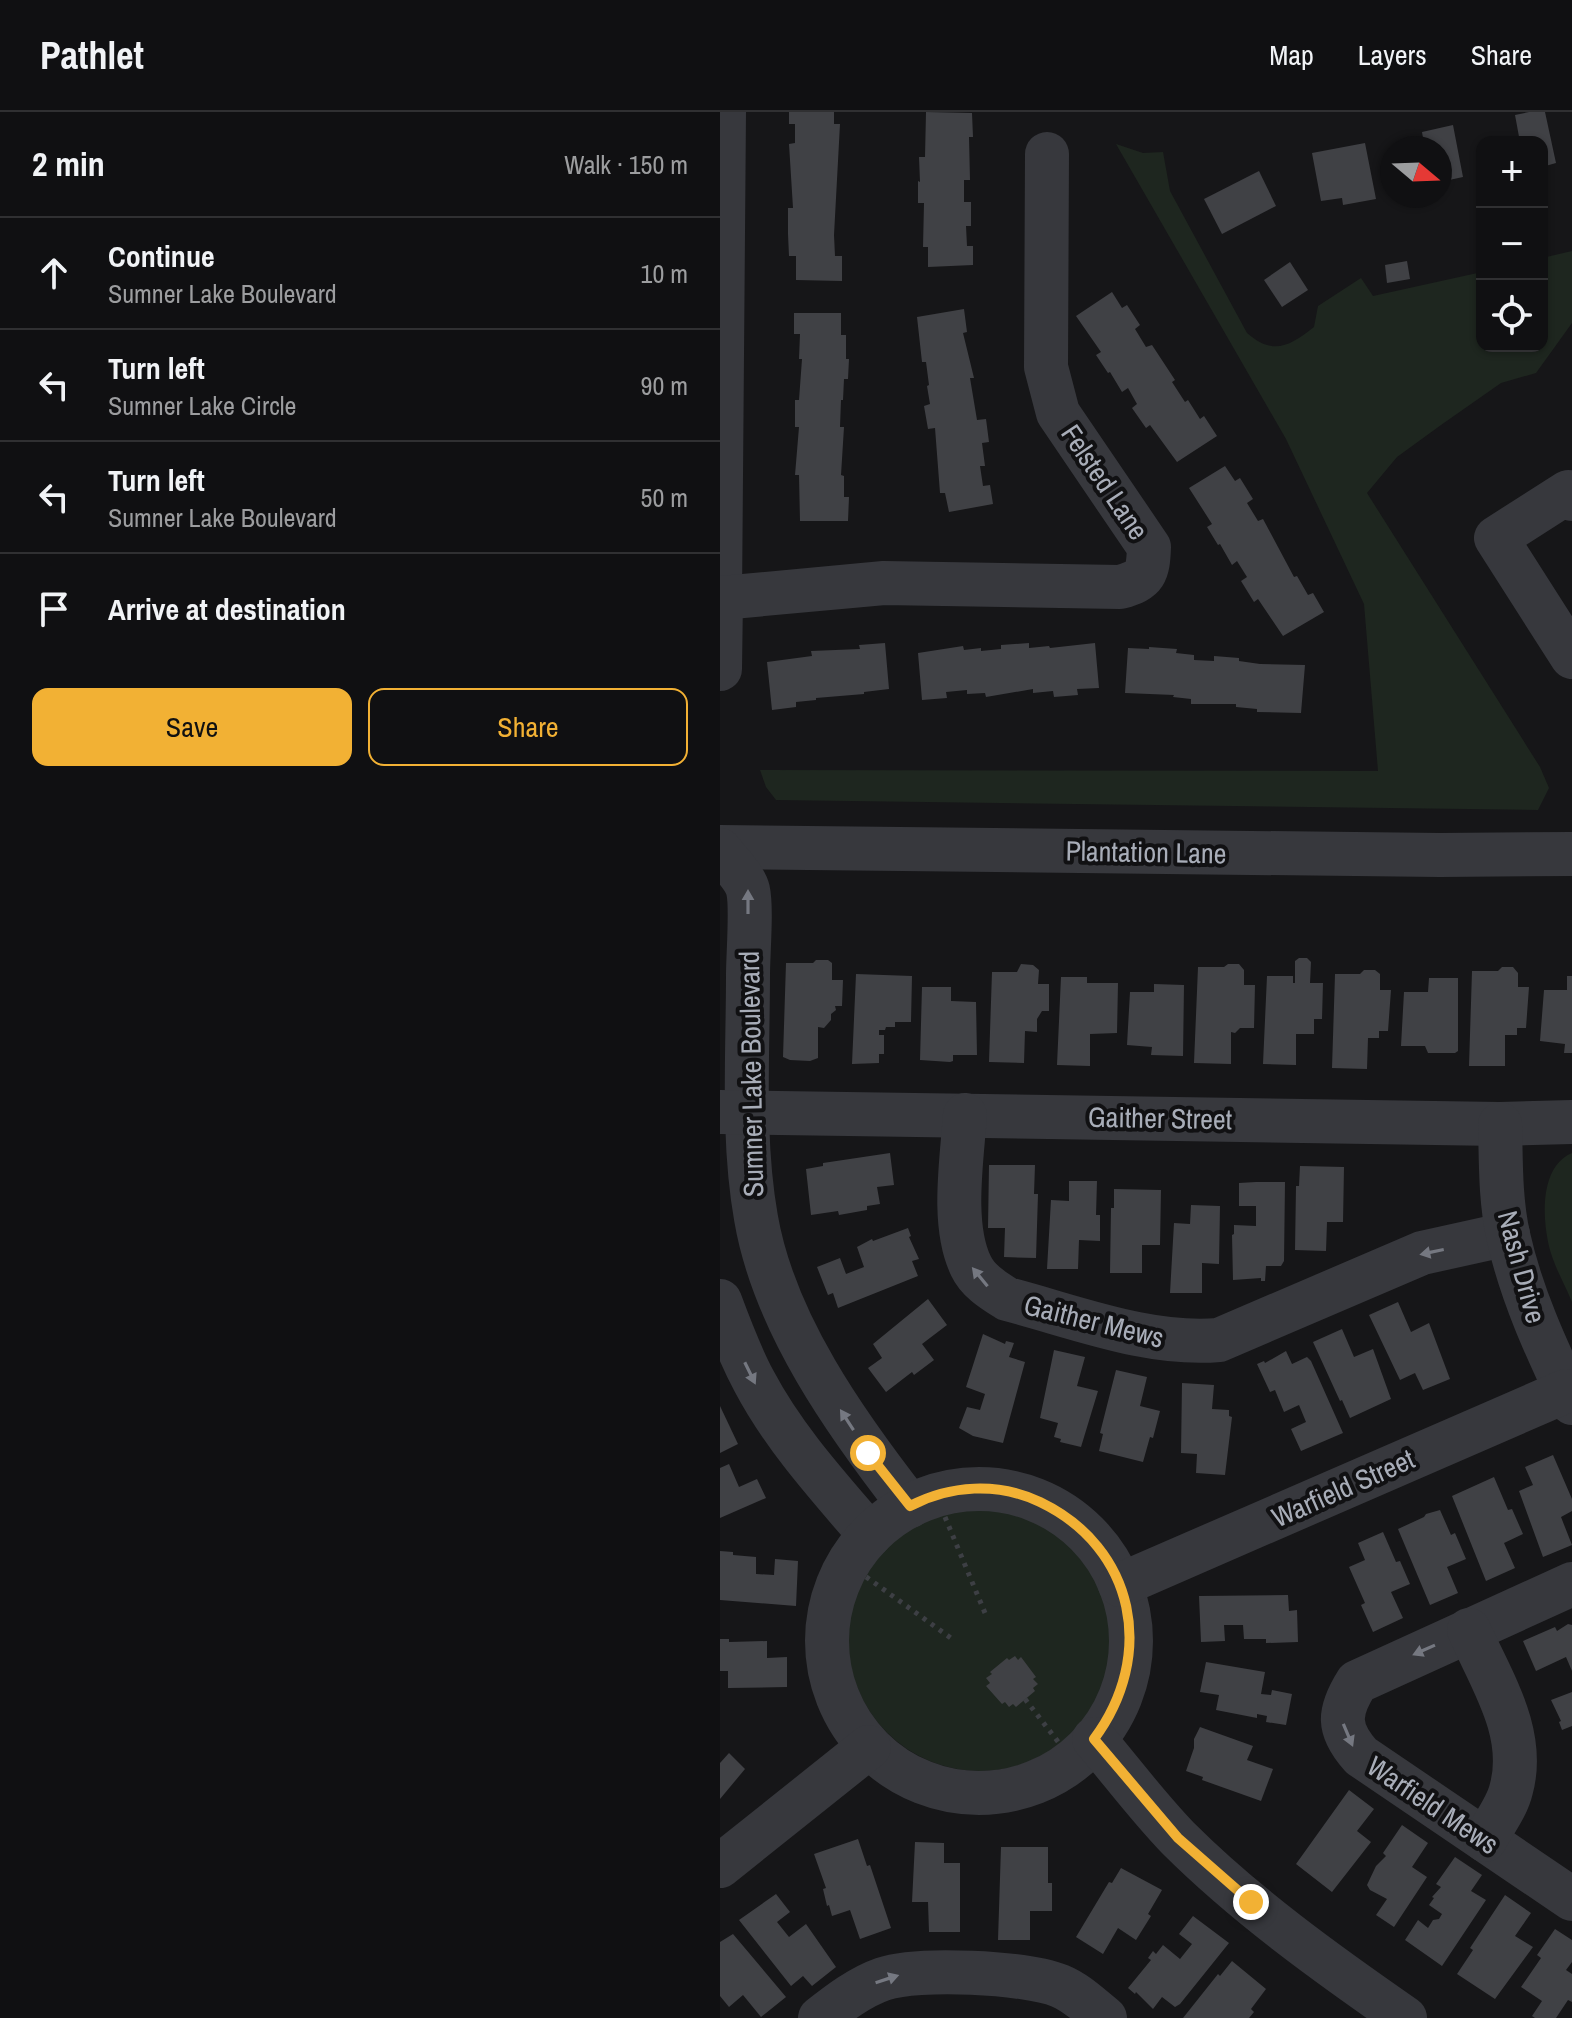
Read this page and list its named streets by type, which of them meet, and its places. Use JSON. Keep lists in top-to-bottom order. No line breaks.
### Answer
{"streets":{"street":["Felsted Lane","Plantation Lane","Sumner Lake Boulevard","Gaither Street","Nash Drive","Gaither Mews","Warfield Street","Warfield Mews"]},"crossings":[["Plantation Lane","Sumner Lake Boulevard"],["Sumner Lake Boulevard","Gaither Street"],["Gaither Street","Nash Drive"],["Gaither Street","Gaither Mews"],["Nash Drive","Gaither Mews"],["Nash Drive","Warfield Street"]],"north":"right","page":{"header":"Pathlet","nav":["Map","Layers","Share"],"heading":["2 min","Walk · 150 m"],"map_buttons":["+","−"],"list":[["Continue","Sumner Lake Boulevard","10 m"],["Turn left","Sumner Lake Circle","90 m"],["Turn left","Sumner Lake Boulevard","50 m"],"Arrive at destination"],"buttons":["Save","Share"]}}
